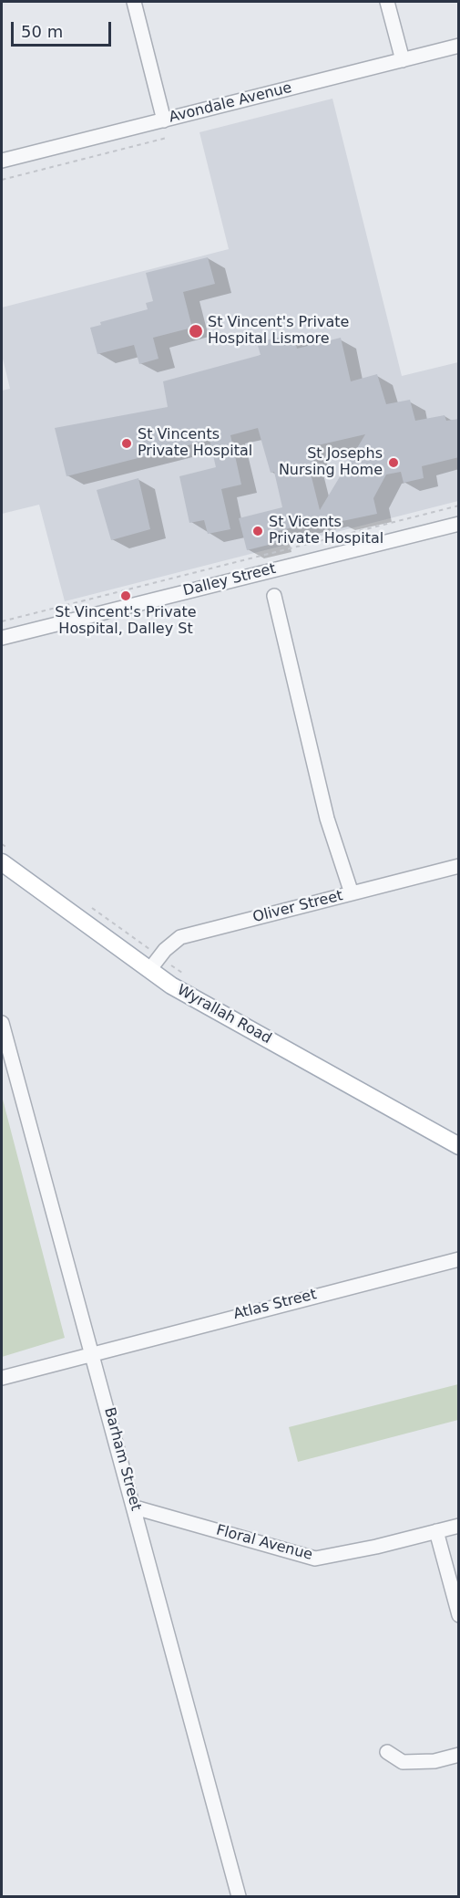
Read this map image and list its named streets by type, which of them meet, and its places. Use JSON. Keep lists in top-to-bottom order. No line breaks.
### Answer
{"streets":{"main road":["Wyrallah Road"],"street":["Avondale Avenue","Dalley Street","Oliver Street","Atlas Street","Barham Street","Floral Avenue"]},"crossings":[["Oliver Street","Wyrallah Road"],["Atlas Street","Barham Street"],["Barham Street","Floral Avenue"]],"places":["St Vincent's Private Hospital Lismore","St Vincents Private Hospital","St Josephs Nursing Home","St Vicents Private Hospital","St Vincent's Private Hospital, Dalley St"],"scale_bar":"50 m"}
